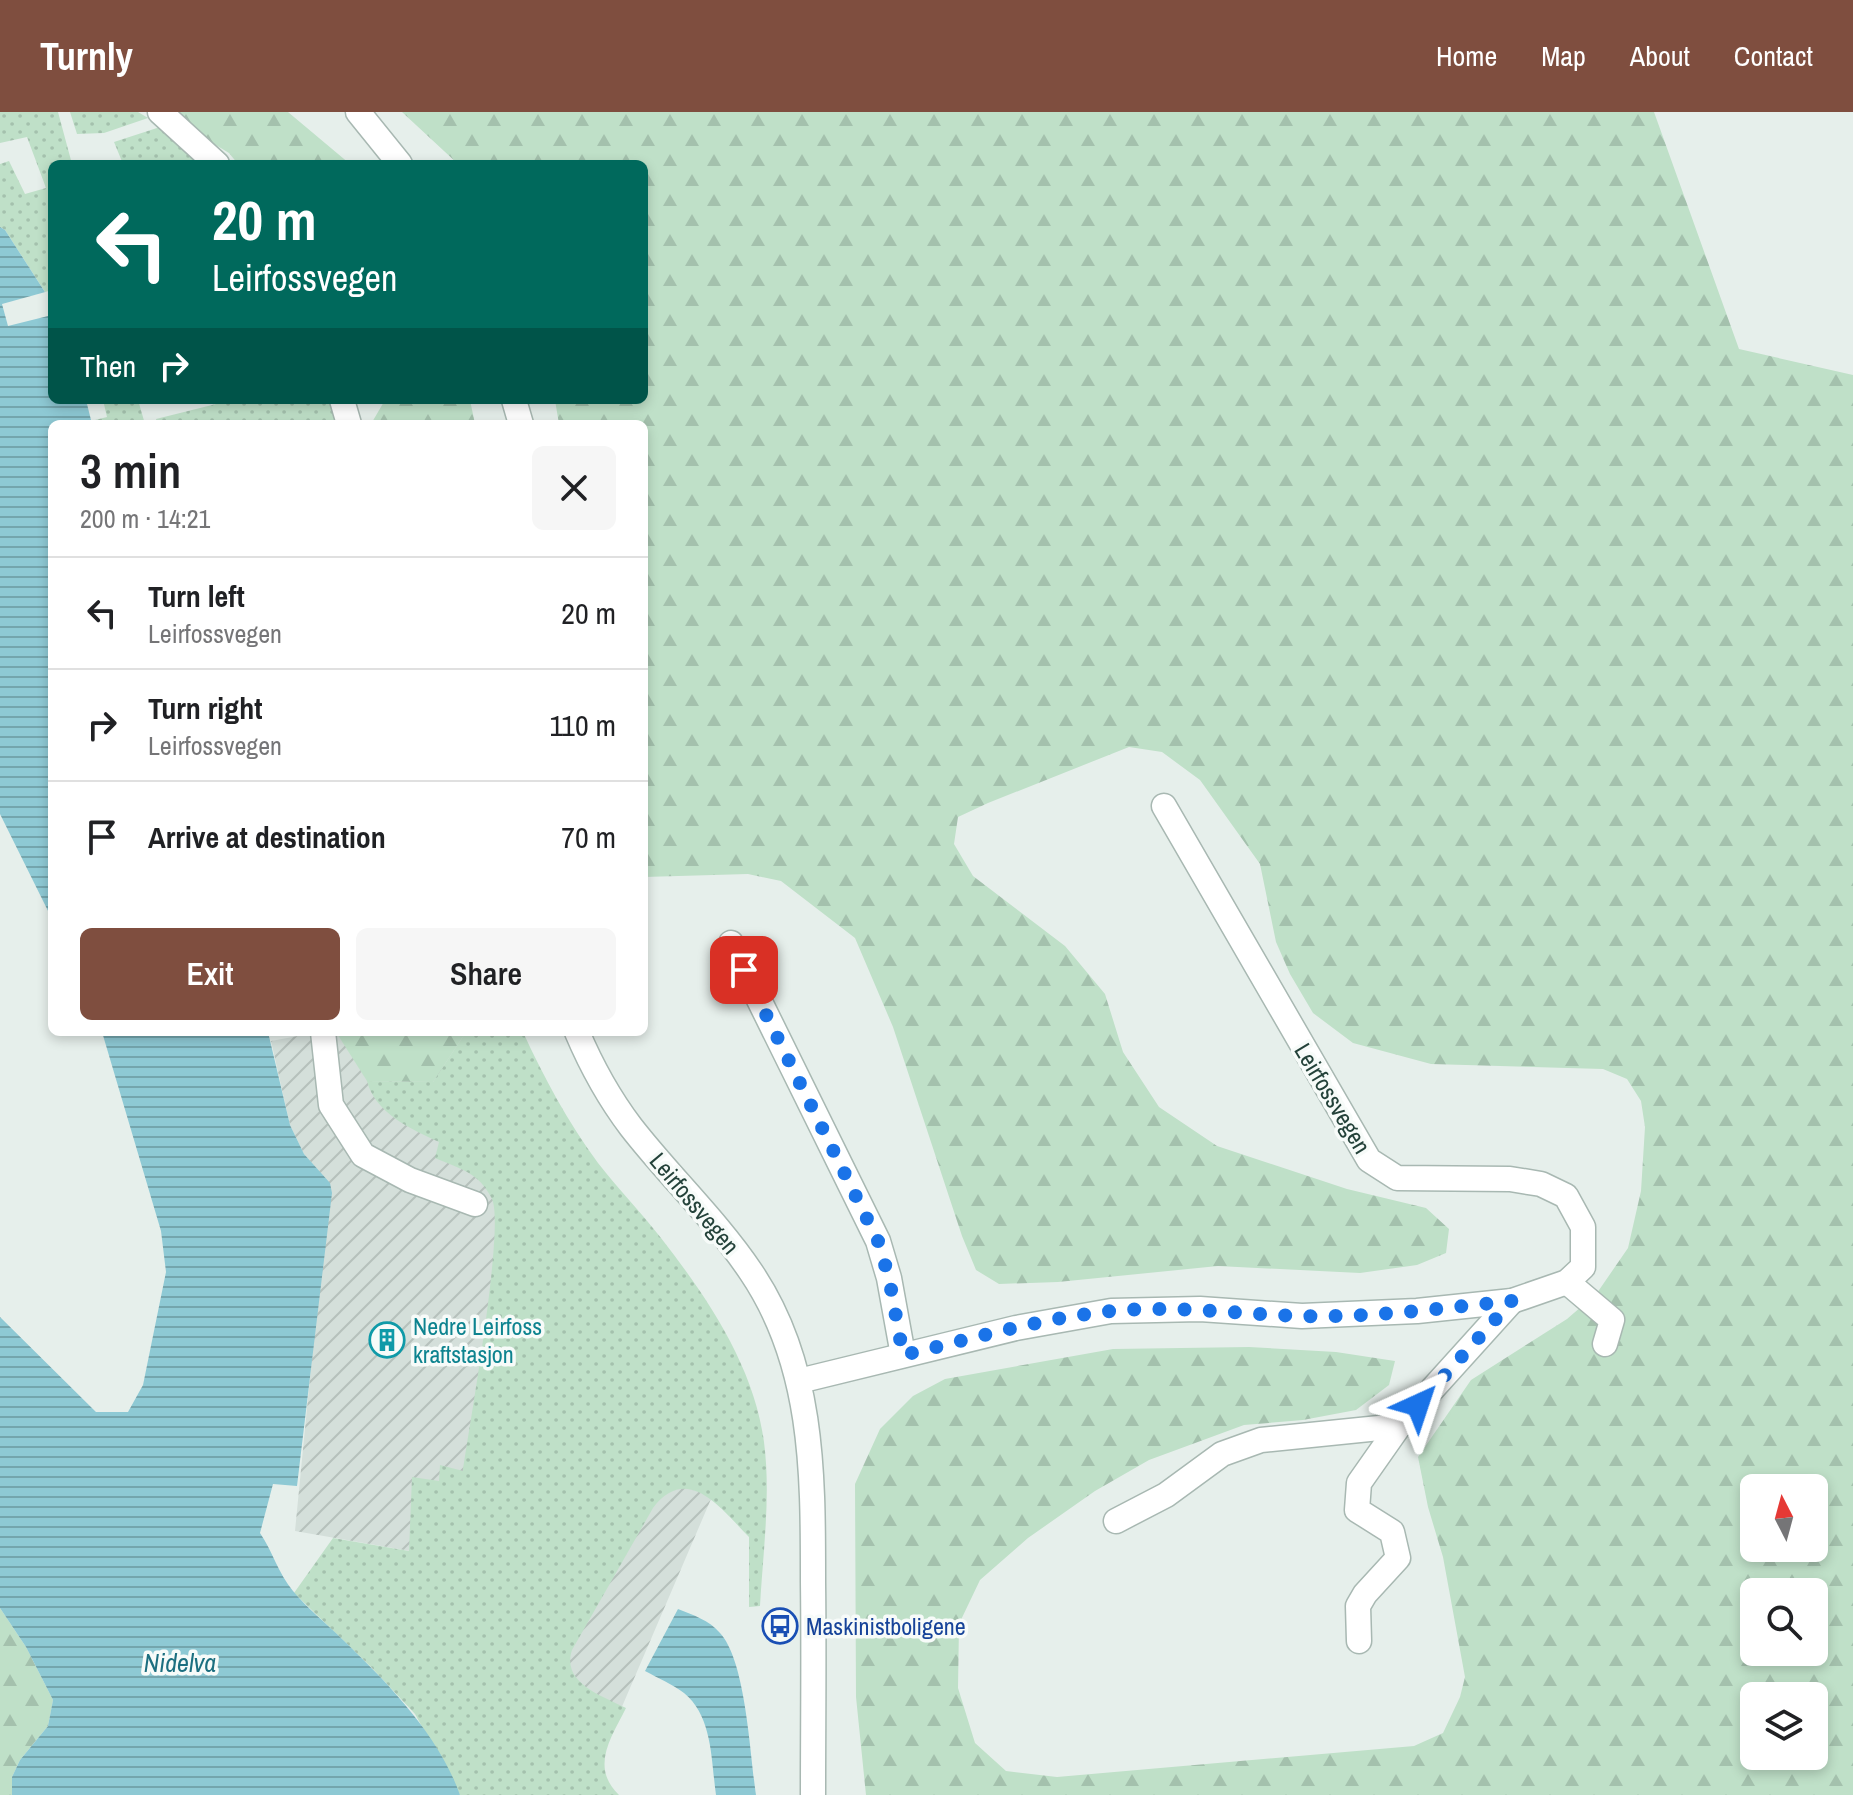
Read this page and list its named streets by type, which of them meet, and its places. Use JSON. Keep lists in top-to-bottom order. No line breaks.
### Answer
{"streets":{"street":["Leirfossvegen"]},"water":["Nidelva"],"places":{"building":["Nedre Leirfoss kraftstasjon"],"bus stop":["Maskinistboligene"]},"north":"top","page":{"header":"Turnly","nav":["Home","Map","About","Contact"],"turn":["20 m","Leirfossvegen"],"then":"Then","heading":["3 min","200 m · 14:21"],"list":[{"name":"Turn left","note":"Leirfossvegen","value":"20 m"},{"name":"Turn right","note":"Leirfossvegen","value":"110 m"},{"name":"Arrive at destination","value":"70 m"}],"buttons":["Exit","Share"]}}
